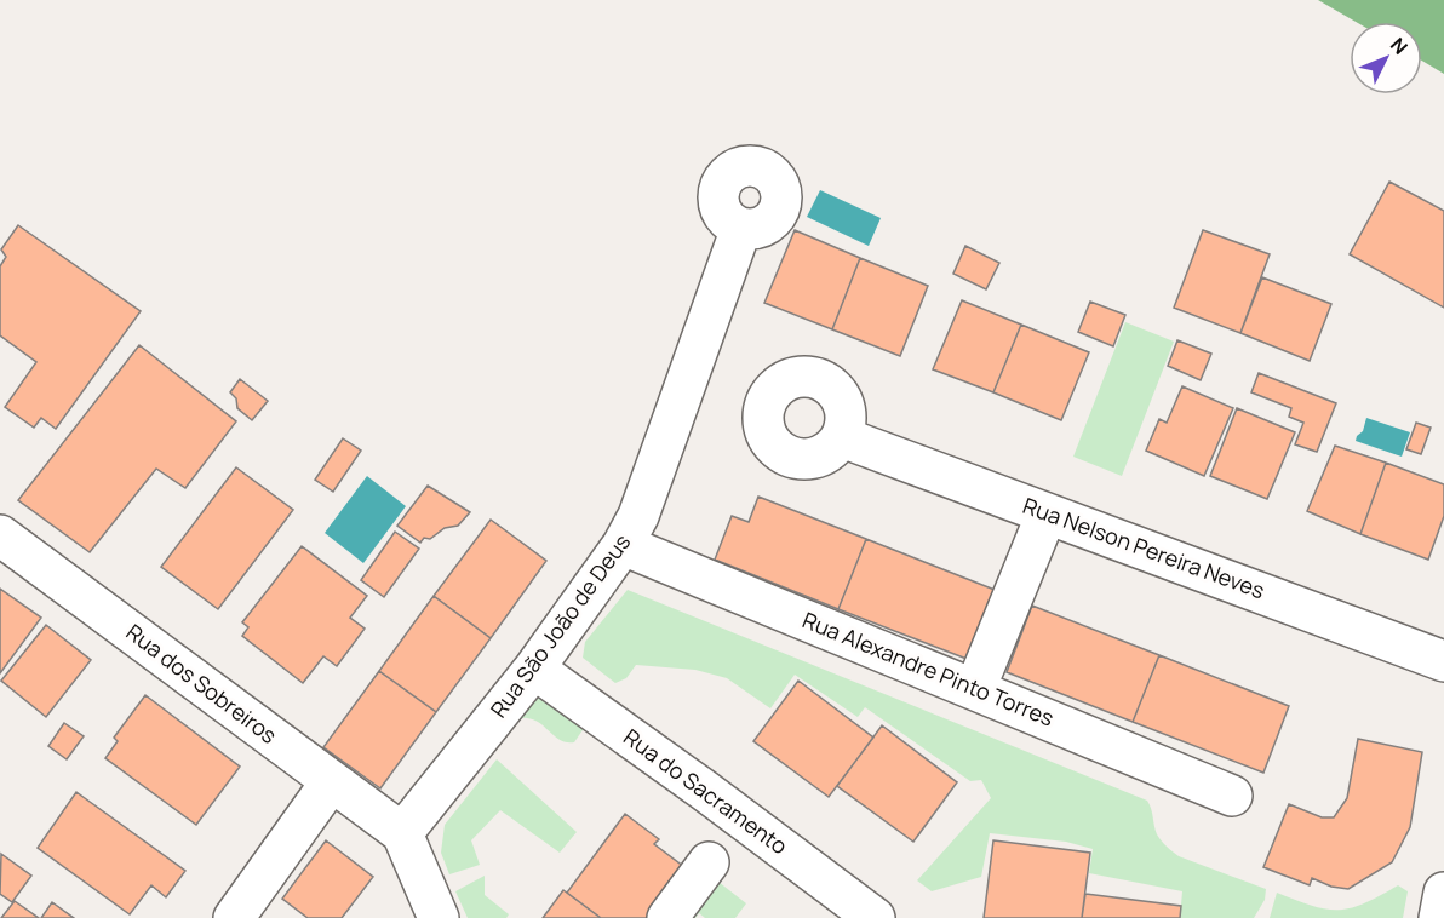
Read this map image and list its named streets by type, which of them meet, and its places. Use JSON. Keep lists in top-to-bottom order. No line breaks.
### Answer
{"streets":{"street":["Rua Nelson Pereira Neves","Rua São João de Deus","Rua Alexandre Pinto Torres","Rua dos Sobreiros","Rua do Sacramento"]},"crossings":[["Rua São João de Deus","Rua Alexandre Pinto Torres"],["Rua São João de Deus","Rua dos Sobreiros"],["Rua São João de Deus","Rua do Sacramento"]],"north":"top right"}
